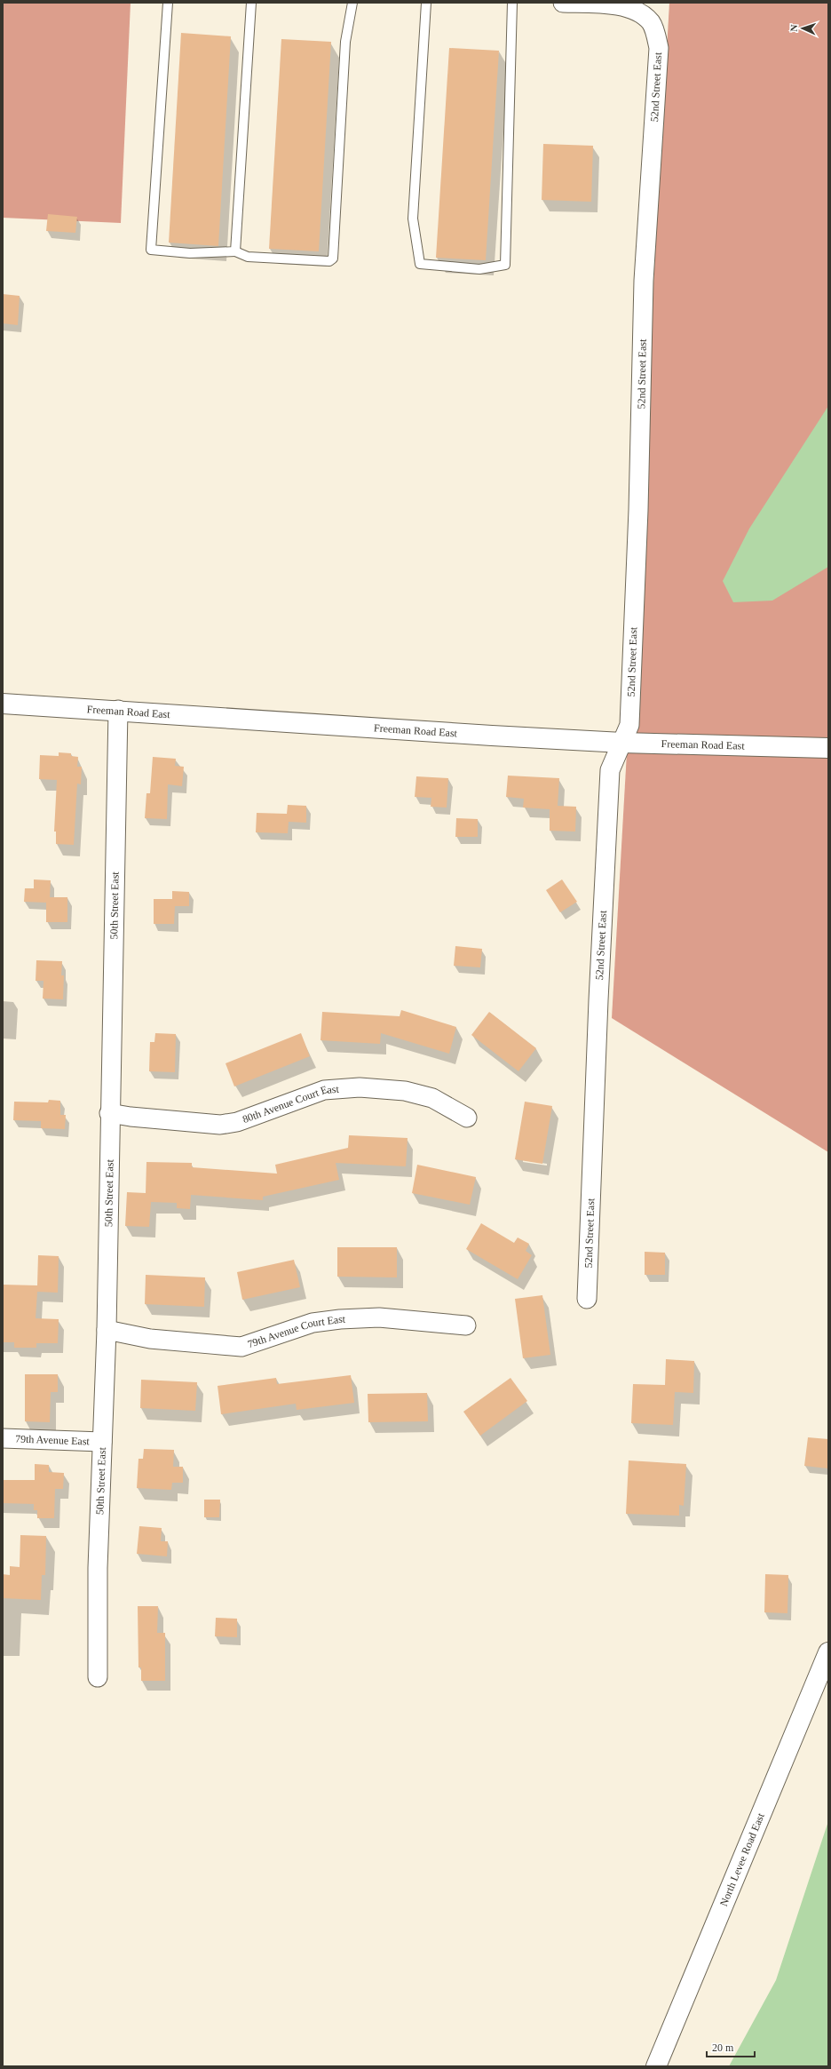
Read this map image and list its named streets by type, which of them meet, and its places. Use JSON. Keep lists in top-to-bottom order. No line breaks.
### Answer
{"streets":{"street":["52nd Street East","Freeman Road East","50th Street East","80th Avenue Court East","79th Avenue Court East","79th Avenue East","North Levee Road East"]},"crossings":[["52nd Street East","Freeman Road East"],["Freeman Road East","50th Street East"],["50th Street East","80th Avenue Court East"],["50th Street East","79th Avenue Court East"],["50th Street East","79th Avenue East"]],"scale_bar":"20 m","north":"left"}
